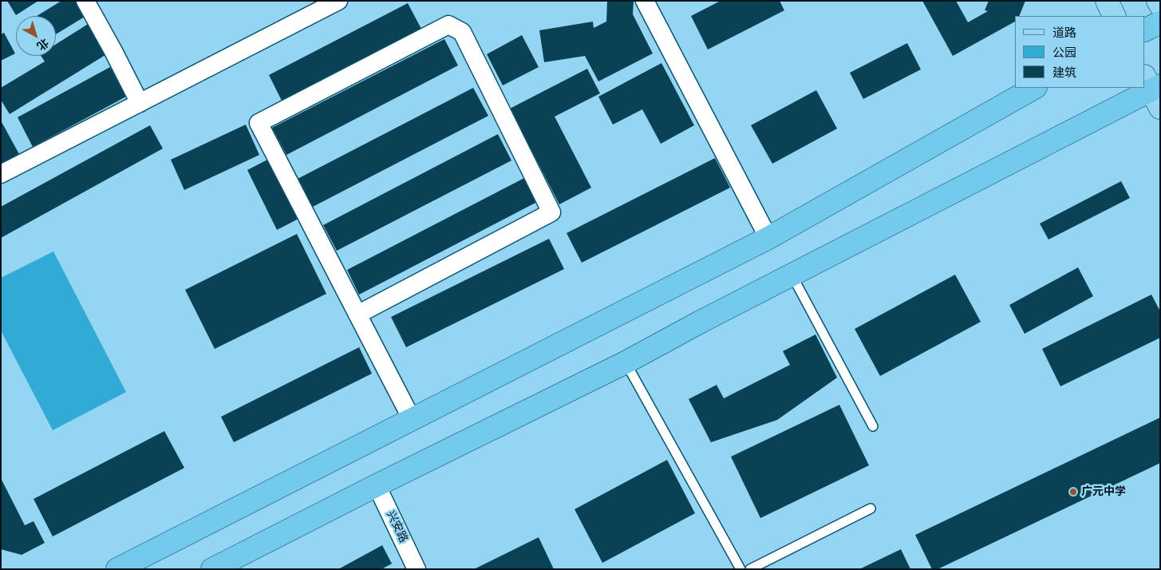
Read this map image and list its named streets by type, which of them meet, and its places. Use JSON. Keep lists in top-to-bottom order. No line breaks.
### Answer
{"streets":{"street":["兴安路"]},"places":["广元中学"],"legend":["道路","公园","建筑"],"north":"bottom right"}
